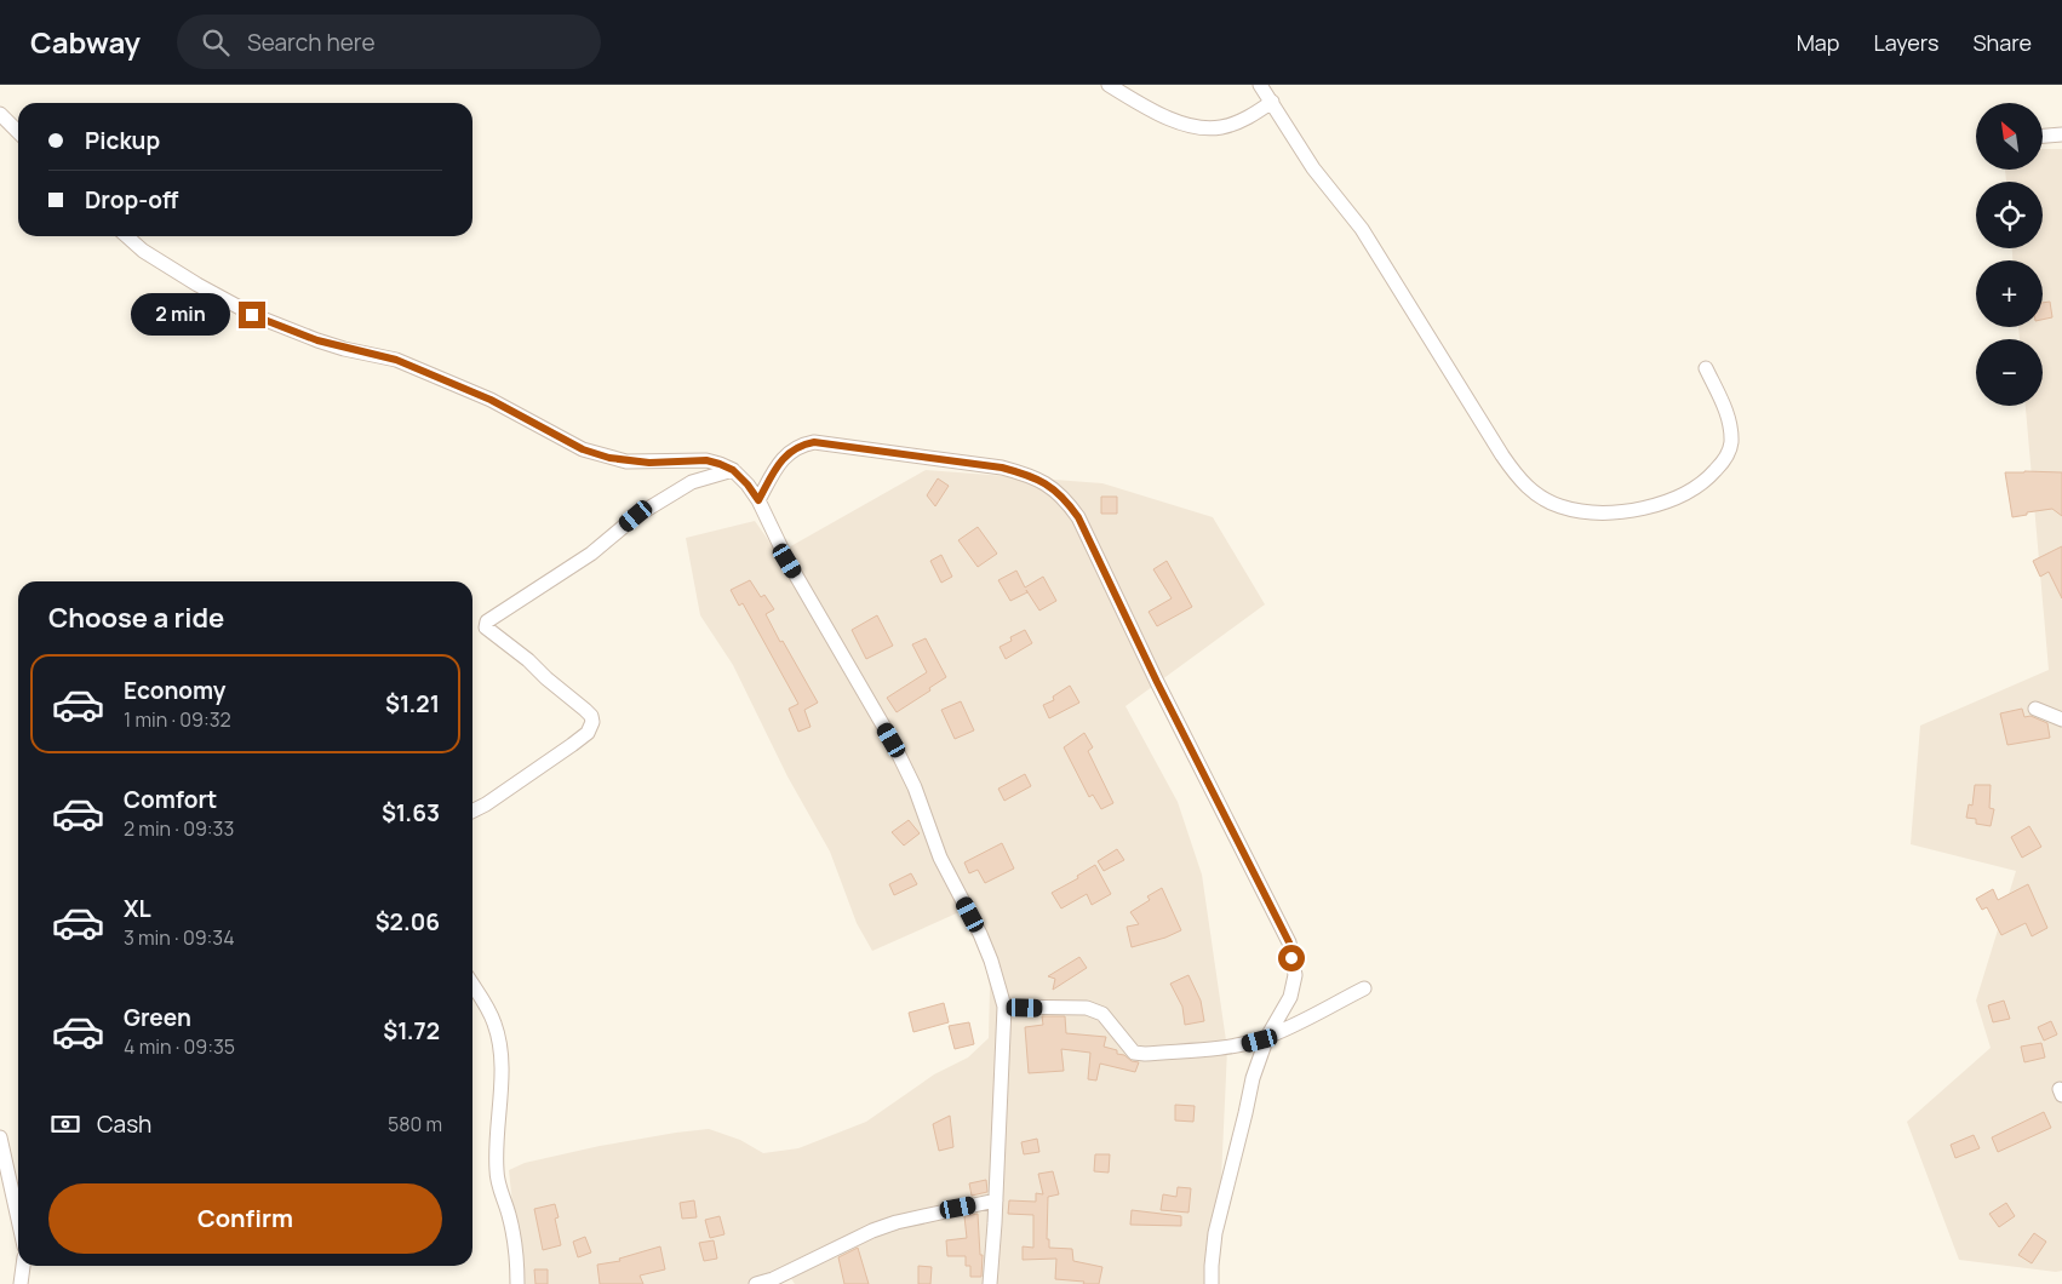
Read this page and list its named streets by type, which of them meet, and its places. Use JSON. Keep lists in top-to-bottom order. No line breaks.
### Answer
{"north":"top left","page":{"header":"Cabway","search":"Search here","nav":["Map","Layers","Share"],"map_buttons":["+","−"],"banner":["Pickup","Drop-off"],"bubble":"2 min","heading":"Choose a ride","list":[{"name":"Economy","note":"1 min · 09:32","value":"$1.21"},{"name":"Comfort","note":"2 min · 09:33","value":"$1.63"},{"name":"XL","note":"3 min · 09:34","value":"$2.06"},{"name":"Green","note":"4 min · 09:35","value":"$1.72"}],"pay":["Cash","580 m"],"buttons":"Confirm"}}
